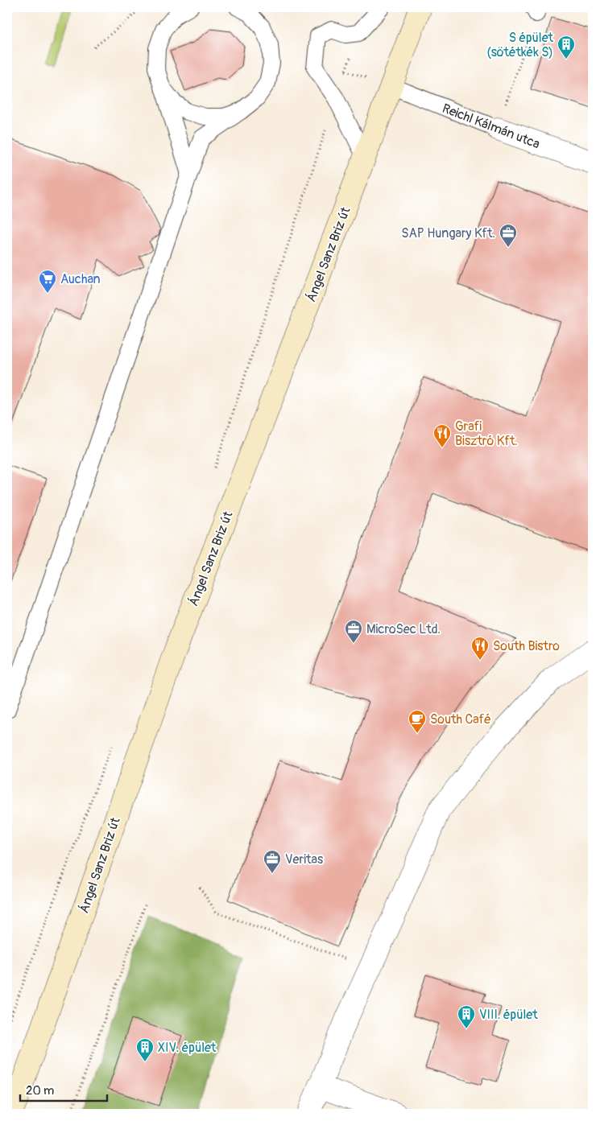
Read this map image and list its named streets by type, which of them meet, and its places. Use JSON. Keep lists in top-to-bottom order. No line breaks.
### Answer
{"streets":{"main road":["Ángel Sanz Briz út"],"street":["Reichl Kálmán utca"]},"crossings":[["Reichl Kálmán utca","Ángel Sanz Briz út"]],"places":{"building":["S épület (sötétkék S)","VIII. épület","XIV. épület"],"office":["SAP Hungary Kft.","MicroSec Ltd.","Veritas"],"supermarket":["Auchan"],"restaurant":["Grafi Bisztró Kft.","South Bistro"],"cafe":["South Café"]},"scale_bar":"20 m"}
